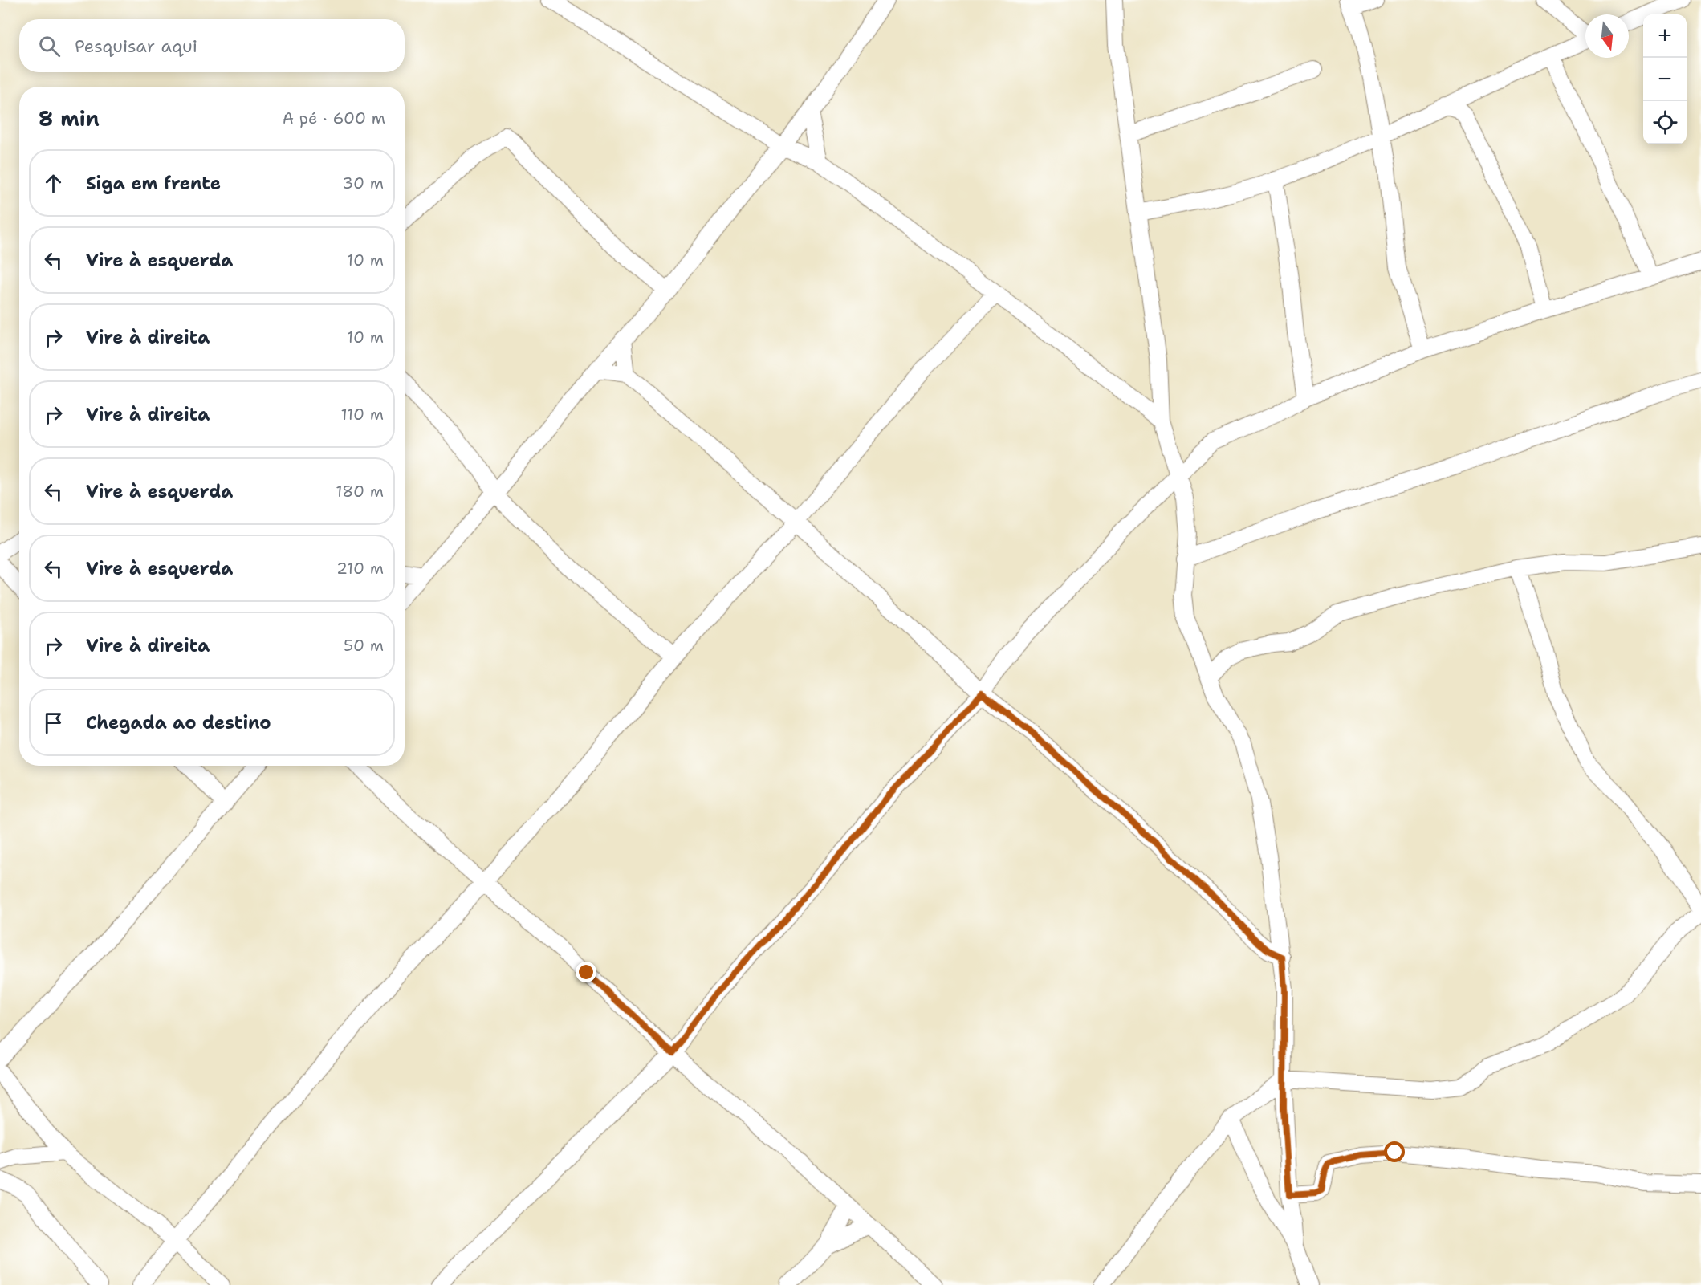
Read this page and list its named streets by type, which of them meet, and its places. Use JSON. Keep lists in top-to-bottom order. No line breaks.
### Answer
{"north":"bottom","page":{"map_buttons":["+","−"],"search":"Pesquisar aqui","heading":["8 min","A pé · 600 m"],"list":[["Siga em frente","30 m"],["Vire à esquerda","10 m"],["Vire à direita","10 m"],["Vire à direita","110 m"],["Vire à esquerda","180 m"],["Vire à esquerda","210 m"],["Vire à direita","50 m"],"Chegada ao destino"]}}
